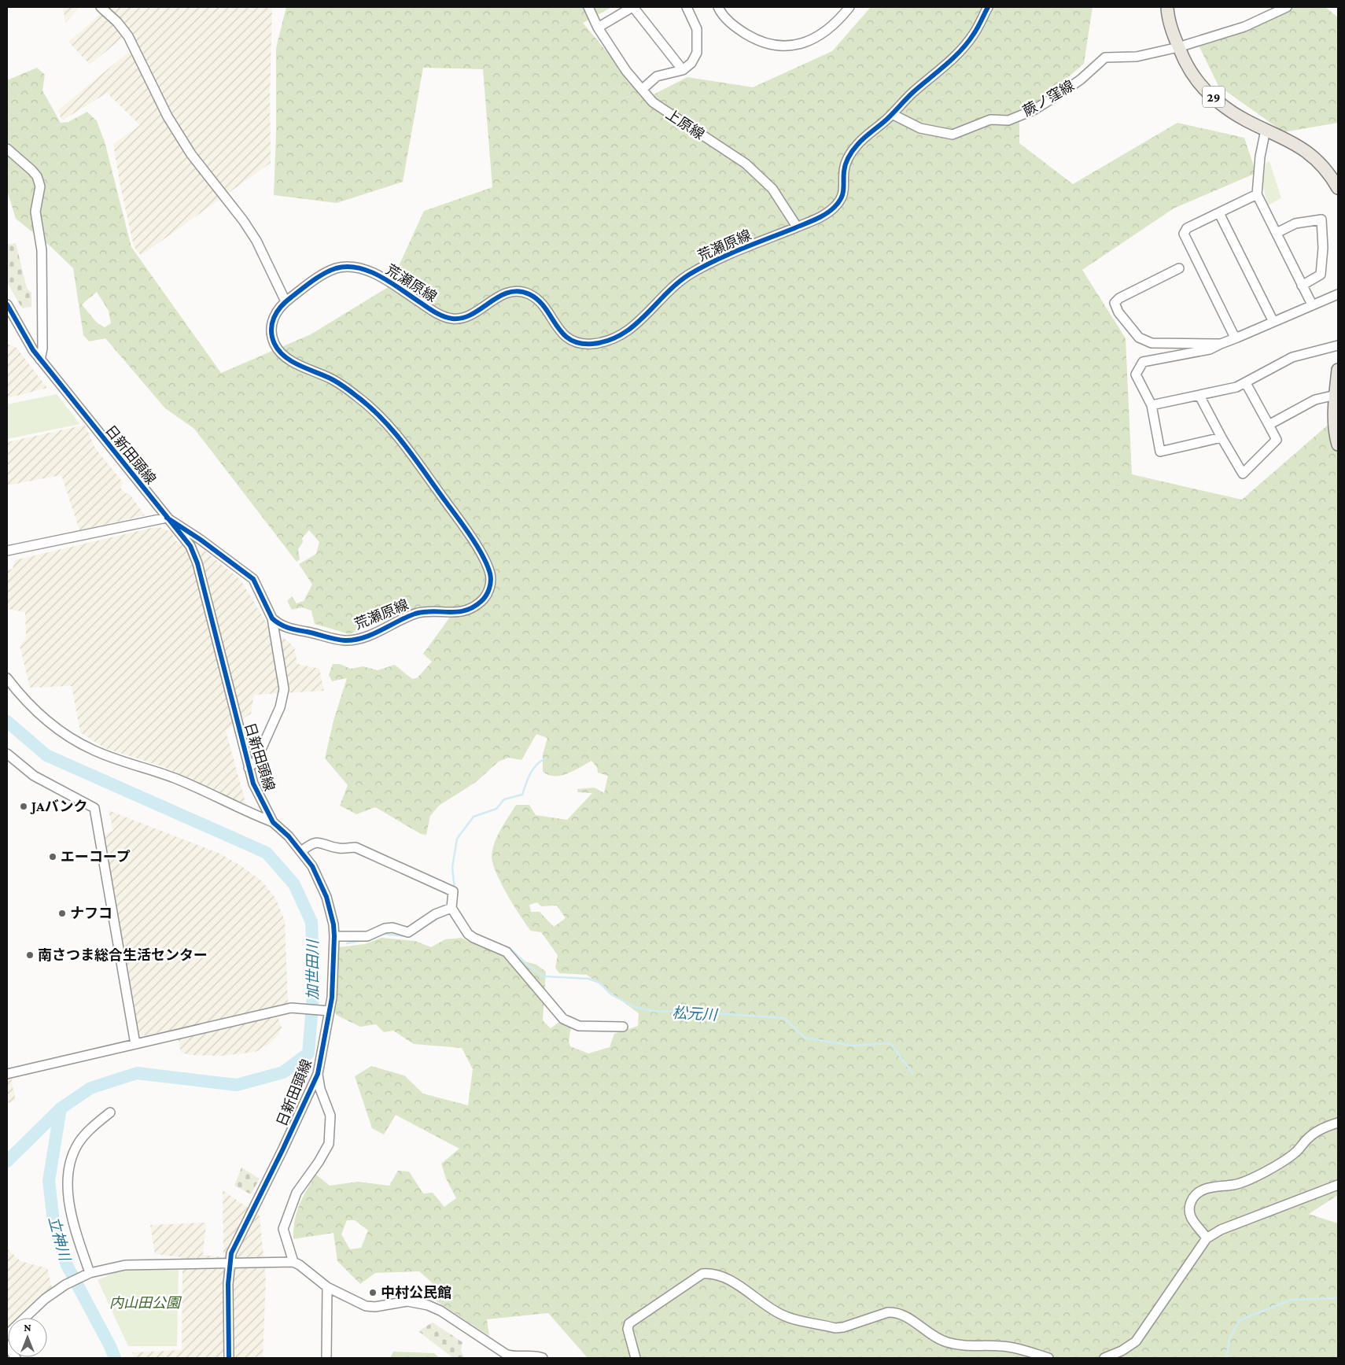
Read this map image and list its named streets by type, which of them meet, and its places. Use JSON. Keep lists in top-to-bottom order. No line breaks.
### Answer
{"streets":{"main road":["29"],"street":["蕨ノ窪線","上原線","荒瀬原線","日新田頭線"]},"crossings":[["29","蕨ノ窪線"],["蕨ノ窪線","荒瀬原線"],["上原線","荒瀬原線"]],"water":["加世田川","松元川","立神川"],"parks":["内山田公園"],"places":["JAバンク","エーコープ","ナフコ","南さつま総合生活センター","中村公民館"],"north":"top"}
